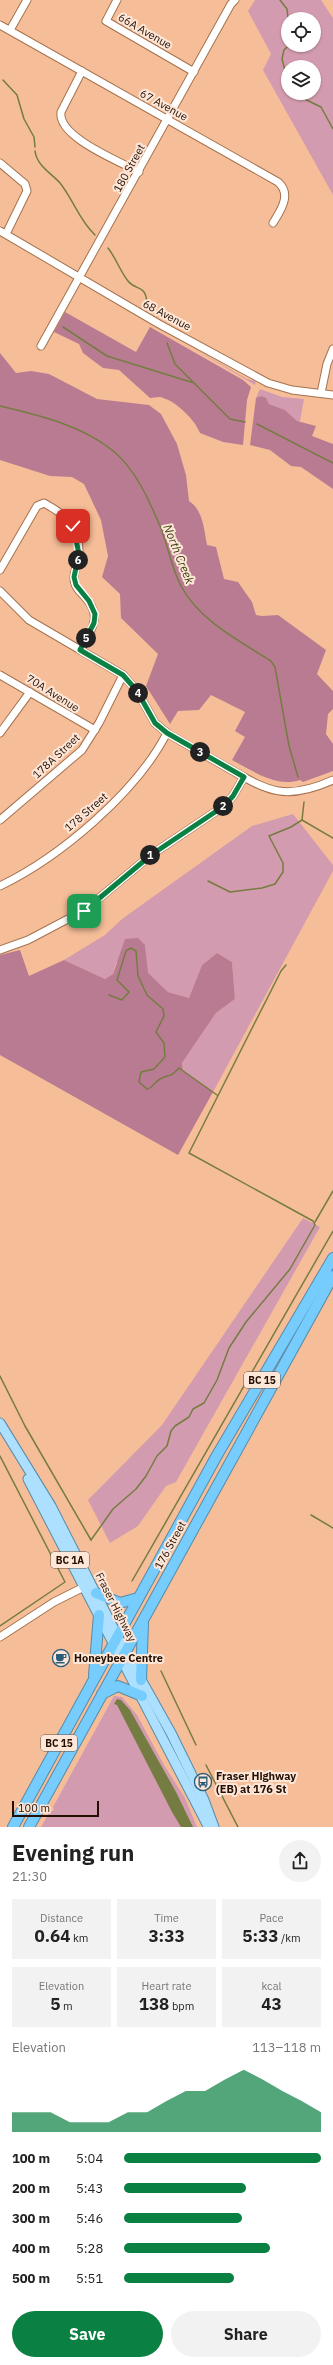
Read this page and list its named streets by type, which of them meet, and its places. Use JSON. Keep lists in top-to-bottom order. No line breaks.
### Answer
{"streets":{"highway":["BC 15","176 Street"],"main road":["BC 1A","Fraser Highway"],"street":["66A Avenue","67 Avenue","180 Street","68 Avenue","70A Avenue","178A Street","178 Street"]},"crossings":[["66A Avenue","180 Street"],["67 Avenue","180 Street"],["180 Street","68 Avenue"],["70A Avenue","178A Street"],["BC 15","Fraser Highway"],["176 Street","Fraser Highway"]],"water":["North Creek"],"places":{"cafe":["Honeybee Centre"],"bus stop":["Fraser Highway (EB) at 176 St"]},"scale_bar":"100 m","page":{"pins":["6","5","4","3","2","1"],"scale":"100 m","heading":["Evening run","21:30"],"stats":[["Distance","0.64 km"],["Time","3:33"],["Pace","5:33 /km"],["Elevation","5 m"],["Heart rate","138 bpm"],["kcal","43"]],"chart":["Elevation","113–118 m"],"list":[{"name":"100 m","note":"5:04"},{"name":"200 m","note":"5:43"},{"name":"300 m","note":"5:46"},{"name":"400 m","note":"5:28"},{"name":"500 m","note":"5:51"}],"buttons":["Save","Share"]}}
